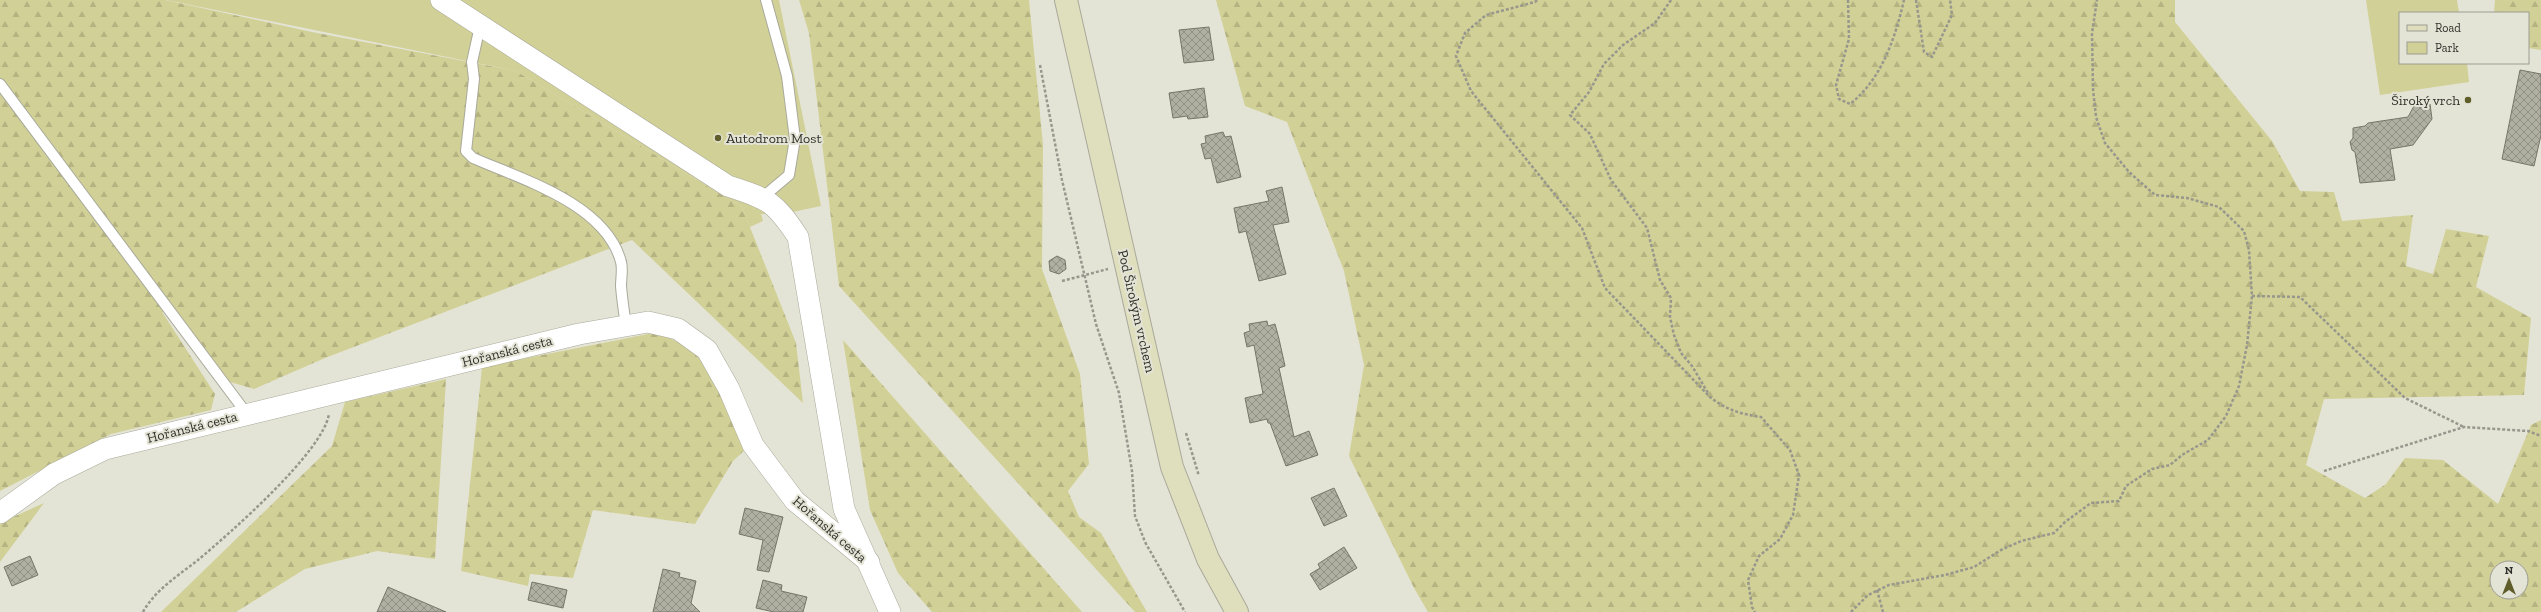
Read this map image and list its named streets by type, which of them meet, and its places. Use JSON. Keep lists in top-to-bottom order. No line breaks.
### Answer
{"streets":{"street":["Pod Širokým vrchem","Hořanská cesta"]},"places":["Široký vrch","Autodrom Most"],"legend":["Road","Park"],"north":"top"}
